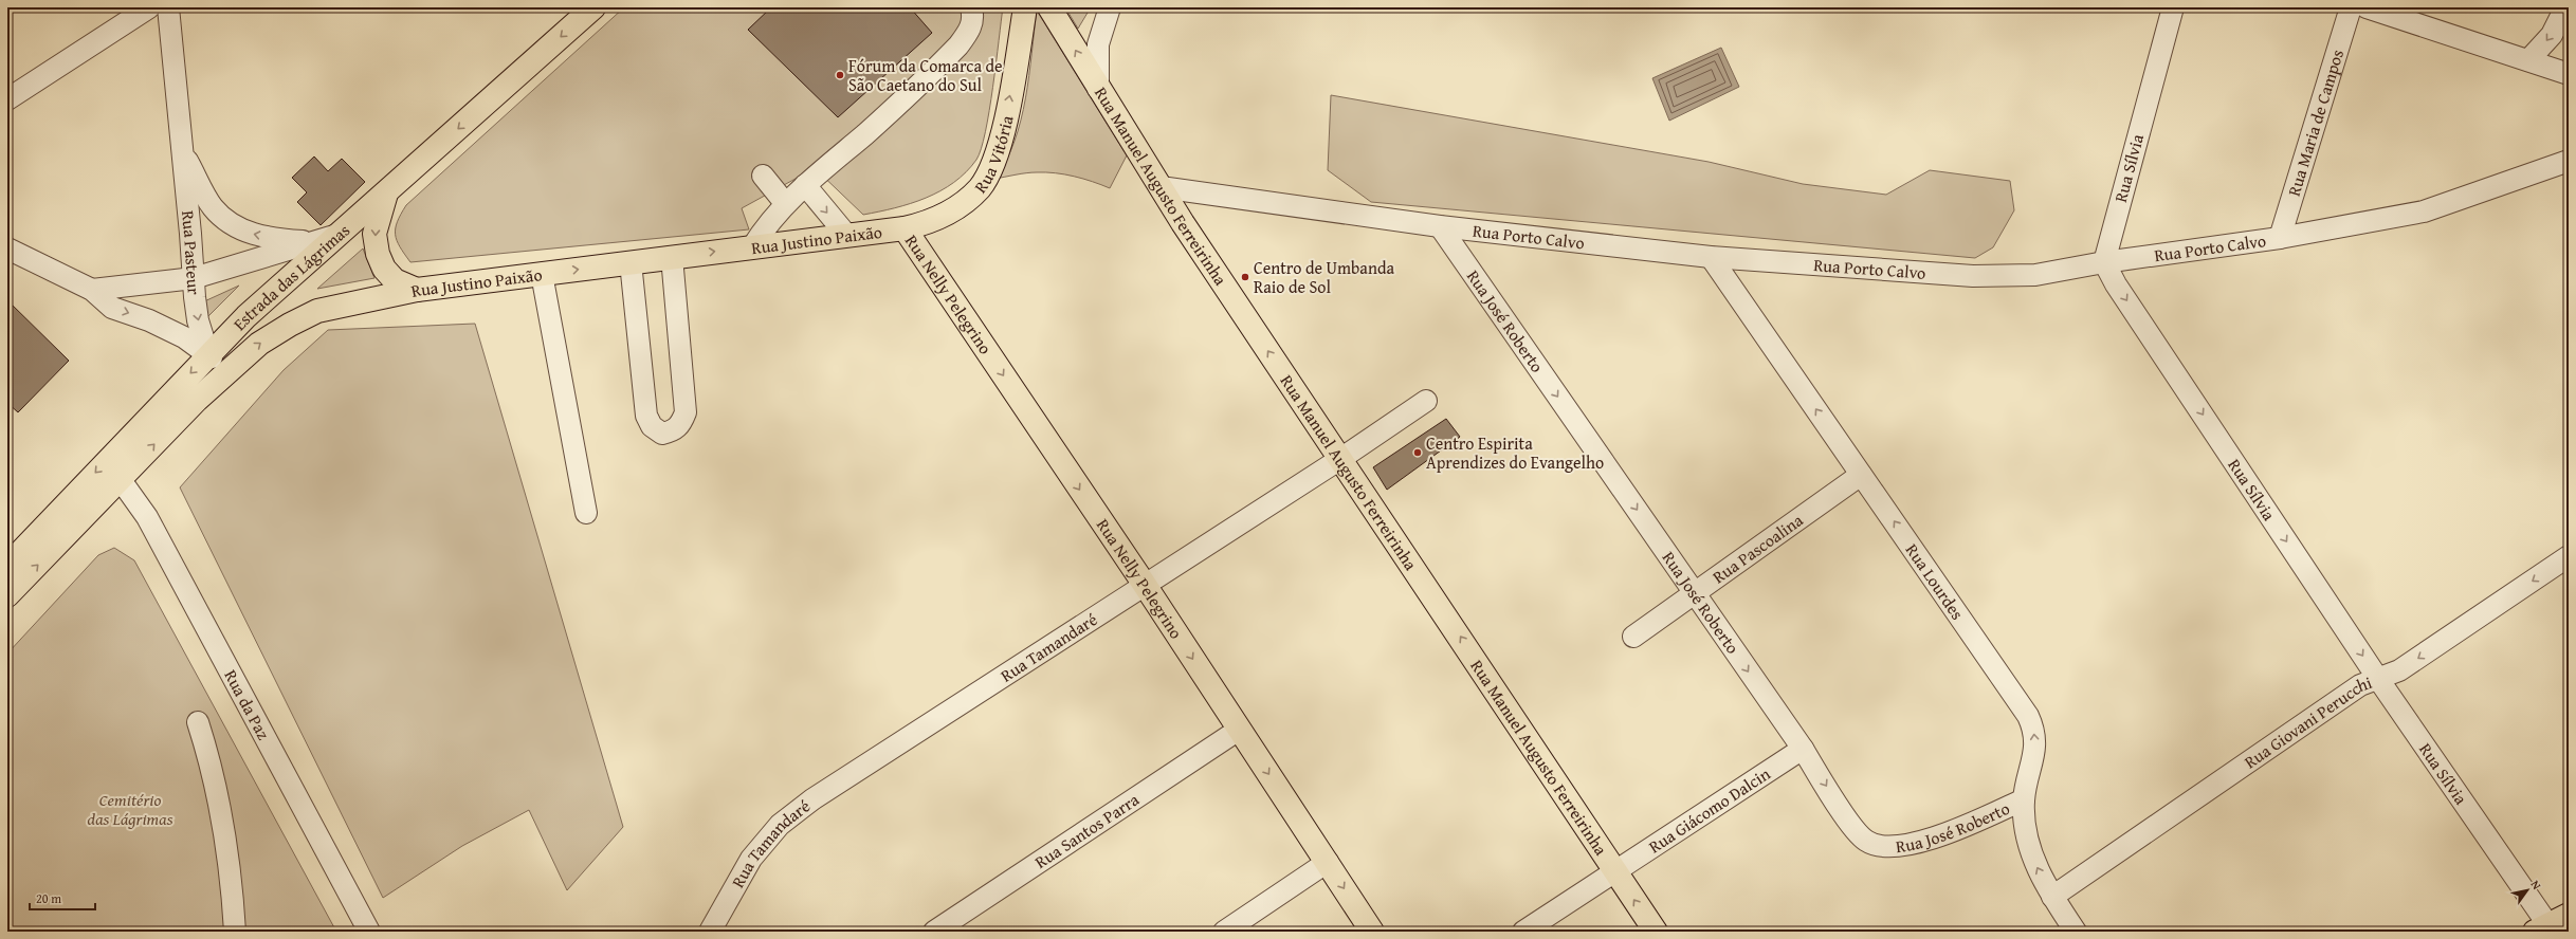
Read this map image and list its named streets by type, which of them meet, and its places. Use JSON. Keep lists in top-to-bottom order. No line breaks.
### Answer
{"streets":{"main road":["Rua Vitória","Rua Manuel Augusto Ferreirinha","Rua Justino Paixão","Estrada das Lágrimas","Rua Nelly Pelegrino"],"street":["Rua Maria de Campos","Rua Sílvia","Rua Porto Calvo","Rua Pasteur","Rua José Roberto","Rua Pascoalina","Rua Lourdes","Rua Tamandaré","Rua da Paz","Rua Giovani Perucchi","Rua Giácomo Dalcin","Rua Santos Parra"]},"crossings":[["Rua Maria de Campos","Rua Porto Calvo"],["Rua Vitória","Rua Justino Paixão"],["Rua Vitória","Rua Nelly Pelegrino"],["Rua Sílvia","Rua Porto Calvo"],["Rua Sílvia","Rua Giovani Perucchi"],["Rua Manuel Augusto Ferreirinha","Rua Porto Calvo"],["Rua Manuel Augusto Ferreirinha","Rua Tamandaré"],["Rua Manuel Augusto Ferreirinha","Rua Giácomo Dalcin"],["Rua Porto Calvo","Rua José Roberto"],["Rua Porto Calvo","Rua Lourdes"],["Rua Justino Paixão","Rua Nelly Pelegrino"],["Rua Pasteur","Estrada das Lágrimas"],["Rua Nelly Pelegrino","Rua Tamandaré"],["Rua Nelly Pelegrino","Rua Santos Parra"],["Rua José Roberto","Rua Pascoalina"],["Rua José Roberto","Rua Lourdes"],["Rua José Roberto","Rua Giácomo Dalcin"],["Rua Pascoalina","Rua Lourdes"],["Rua Lourdes","Rua Giovani Perucchi"]],"one_way":["Rua Vitória","Rua Sílvia","Rua Manuel Augusto Ferreirinha","Rua Justino Paixão","Rua Nelly Pelegrino","Rua José Roberto","Rua Lourdes","Rua Giovani Perucchi"],"parks":["Cemitério das Lágrimas"],"places":["Fórum da Comarca de São Caetano do Sul","Centro de Umbanda Raio de Sol","Centro Espirita Aprendizes do Evangelho"],"scale_bar":"20 m","north":"top right"}
